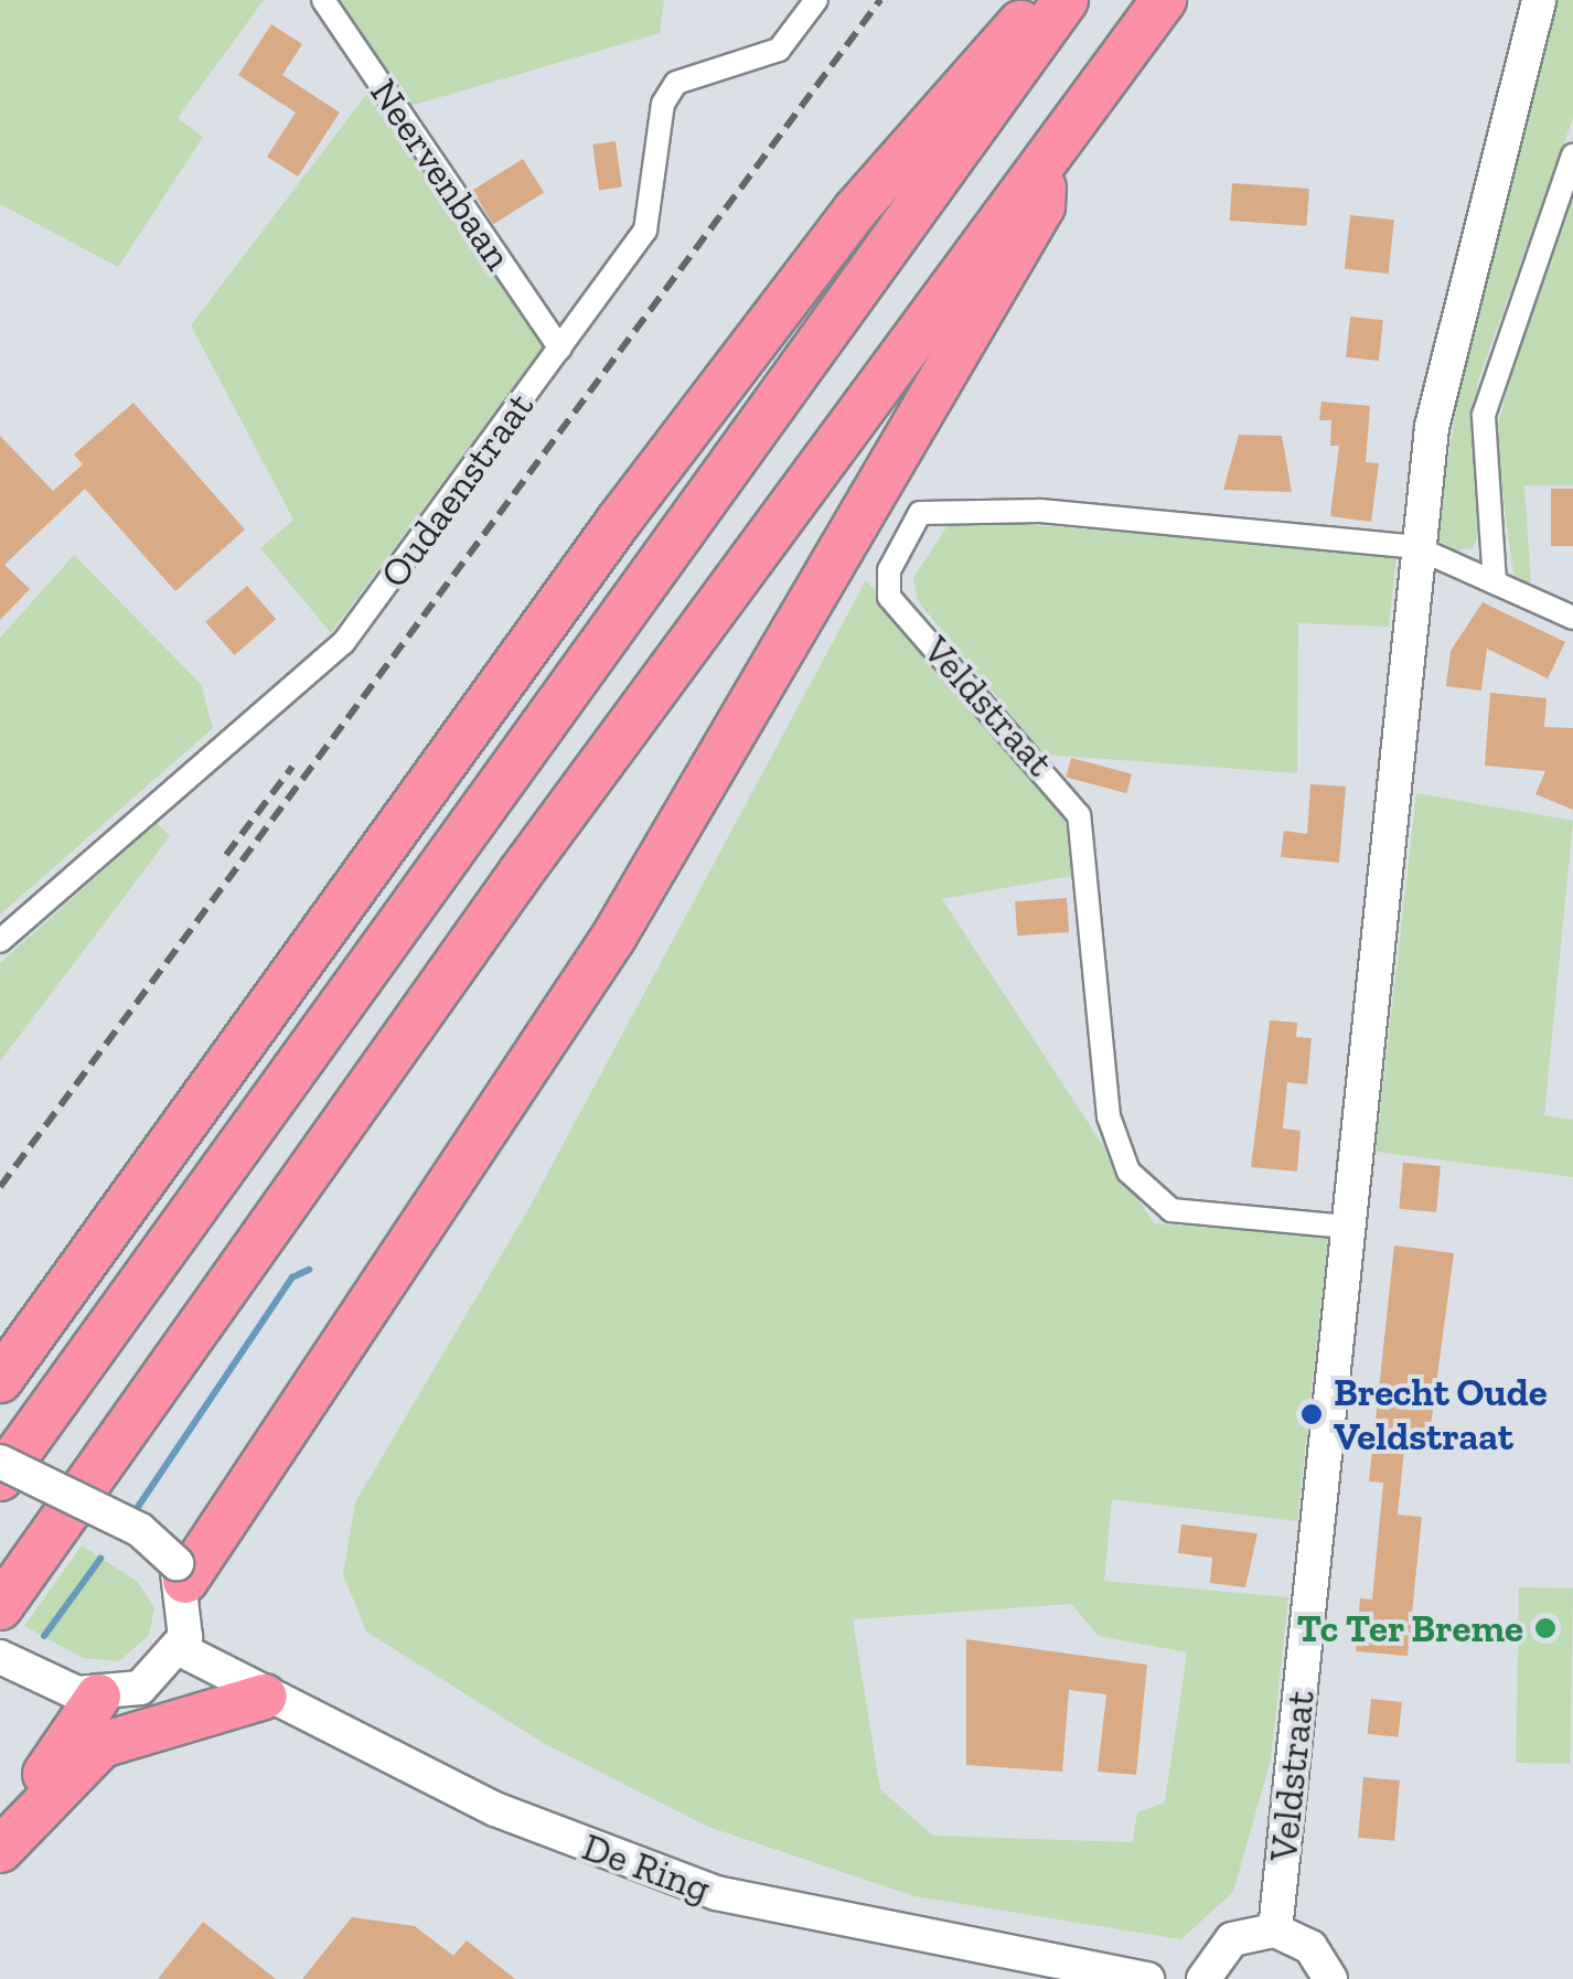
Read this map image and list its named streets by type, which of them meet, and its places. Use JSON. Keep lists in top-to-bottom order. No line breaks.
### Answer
{"streets":{"street":["Neervenbaan","Oudaenstraat","Veldstraat","De Ring"]},"crossings":[["Neervenbaan","Oudaenstraat"]],"places":["Brecht Oude Veldstraat","Tc Ter Breme"]}
